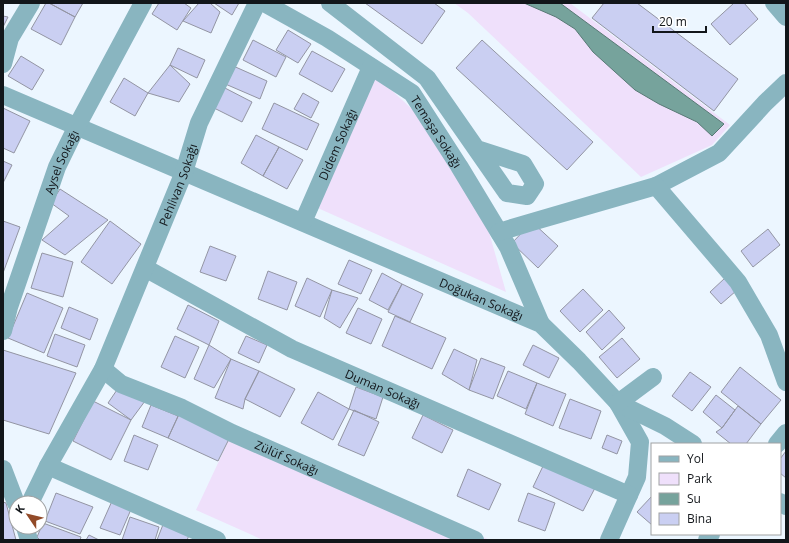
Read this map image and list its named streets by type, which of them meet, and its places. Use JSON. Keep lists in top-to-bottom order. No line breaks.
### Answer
{"streets":{"street":["Temaşa Sokağı","Didem Sokağı","Aysel Sokağı","Pehlivan Sokağı","Doğukan Sokağı","Duman Sokağı","Zülüf Sokağı"]},"crossings":[["Temaşa Sokağı","Didem Sokağı"],["Temaşa Sokağı","Doğukan Sokağı"],["Didem Sokağı","Doğukan Sokağı"],["Aysel Sokağı","Doğukan Sokağı"],["Pehlivan Sokağı","Doğukan Sokağı"],["Pehlivan Sokağı","Duman Sokağı"],["Pehlivan Sokağı","Zülüf Sokağı"],["Doğukan Sokağı","Duman Sokağı"]],"legend":["Yol","Park","Su","Bina"],"scale_bar":"20 m","north":"top left"}
